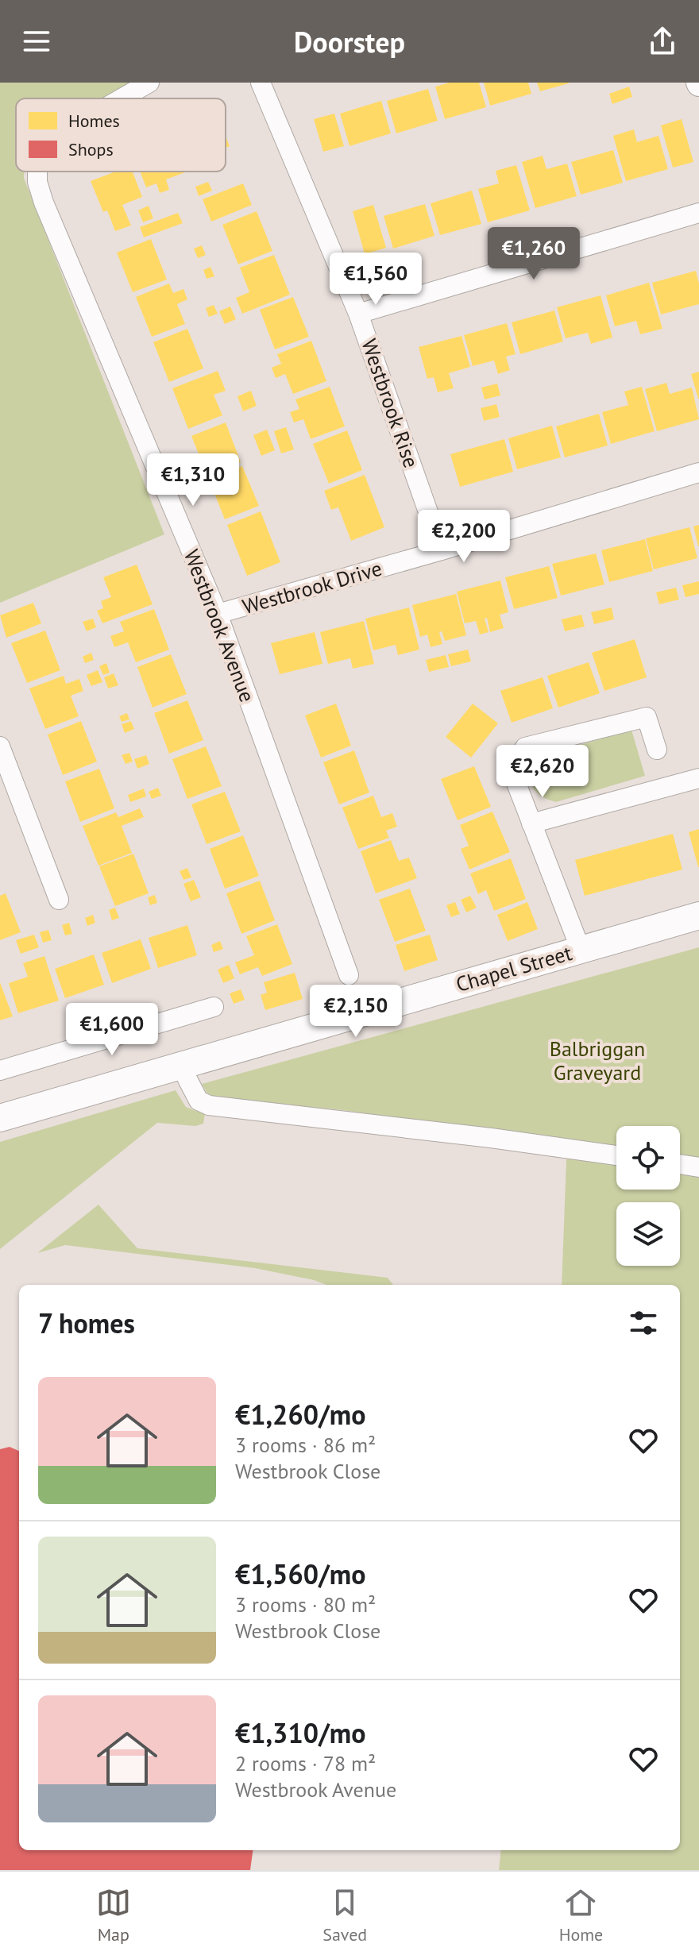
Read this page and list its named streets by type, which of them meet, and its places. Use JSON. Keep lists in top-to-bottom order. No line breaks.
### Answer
{"streets":{"main road":["Chapel Street"],"street":["Westbrook Rise","Westbrook Drive","Westbrook Avenue"]},"crossings":[["Westbrook Rise","Westbrook Drive"],["Westbrook Drive","Westbrook Avenue"]],"parks":["Balbriggan Graveyard"],"legend":["Homes","Shops"],"page":{"header":"Doorstep","price":["€1,260","€1,560","€1,310","€2,200","€2,620","€2,150","€1,600"],"heading":"7 homes","list":[{"name":"€1,260/mo","note":"3 rooms · 86 m² · Westbrook Close"},{"name":"€1,560/mo","note":"3 rooms · 80 m² · Westbrook Close"},{"name":"€1,310/mo","note":"2 rooms · 78 m² · Westbrook Avenue"}],"tabs":["Map","Saved","Home"]}}
